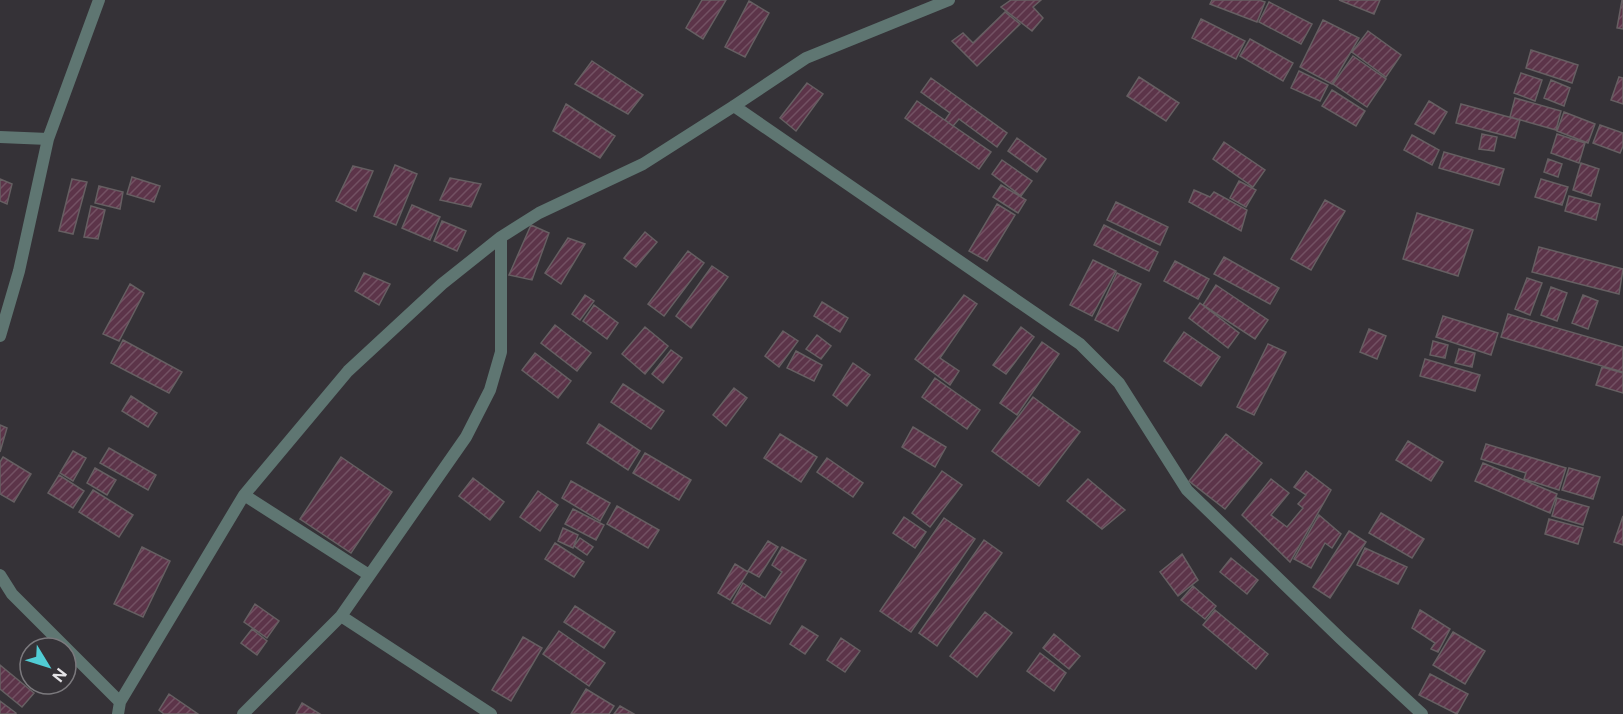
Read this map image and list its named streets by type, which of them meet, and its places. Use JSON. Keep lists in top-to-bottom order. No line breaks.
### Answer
{"north":"bottom right"}
